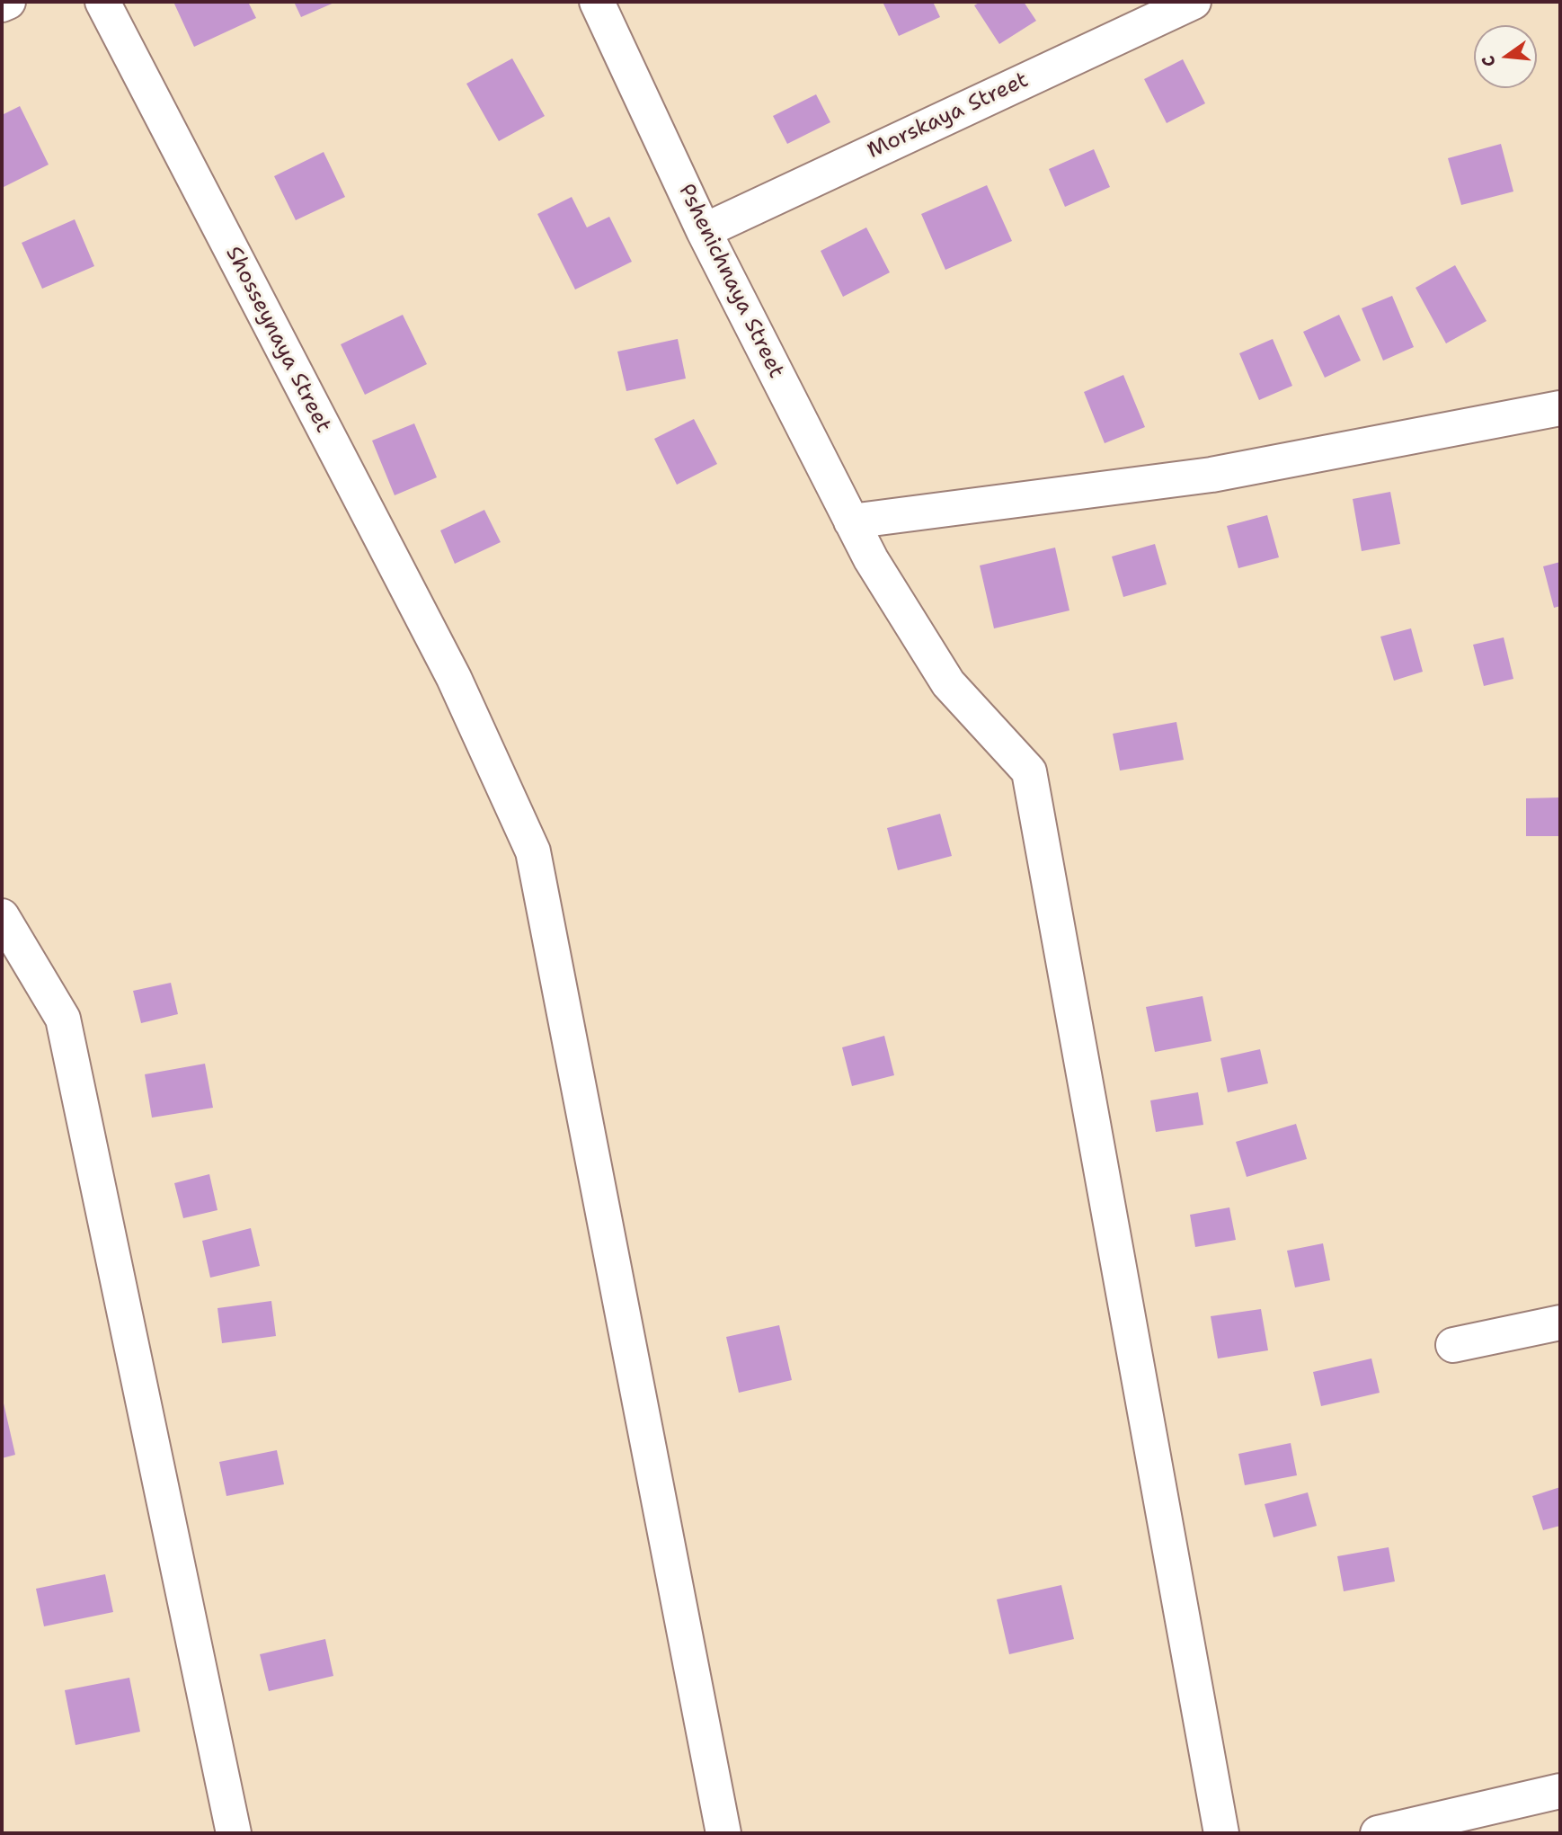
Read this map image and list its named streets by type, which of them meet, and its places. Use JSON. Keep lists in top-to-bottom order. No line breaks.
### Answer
{"streets":{"street":["Morskaya Street","Pshenichnaya Street","Shosseynaya Street"]},"crossings":[["Morskaya Street","Pshenichnaya Street"]],"north":"left"}
